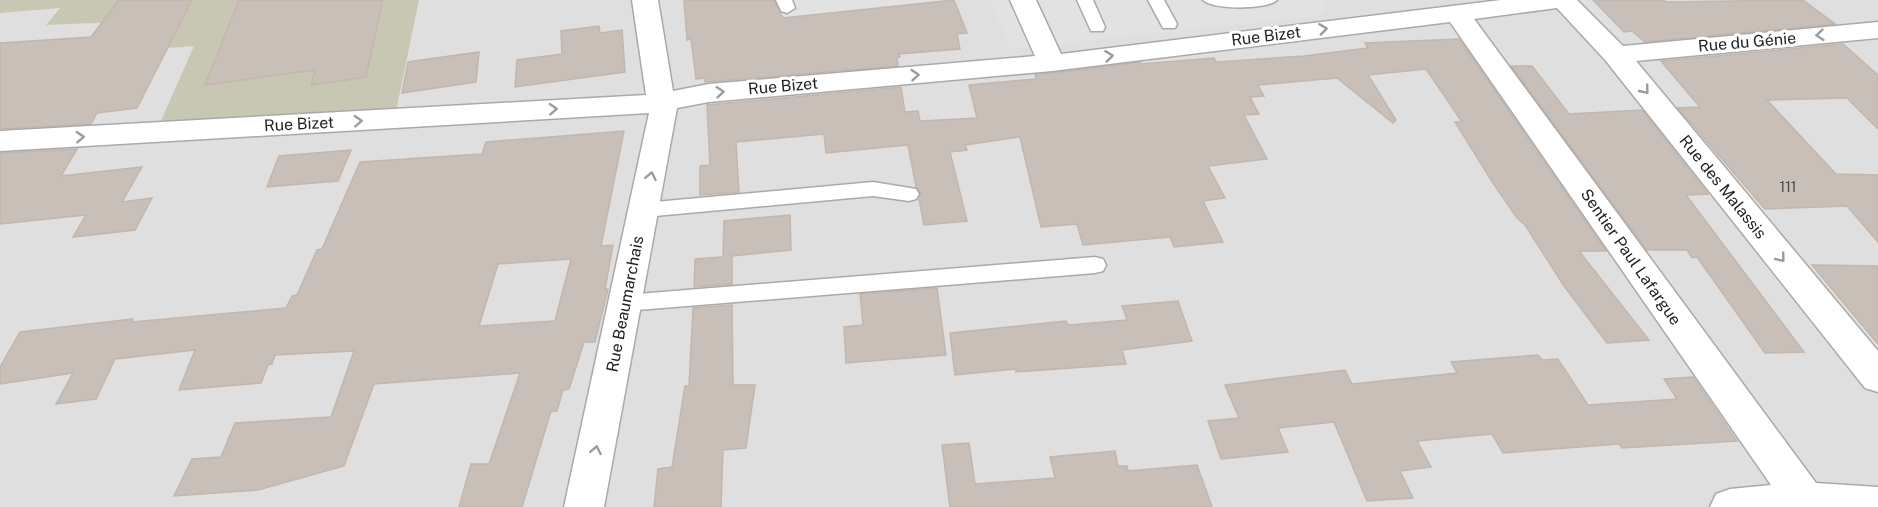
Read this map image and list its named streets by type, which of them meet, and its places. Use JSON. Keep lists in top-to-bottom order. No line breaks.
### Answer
{"streets":{"street":["Rue Bizet","Rue du Génie","Rue des Malassis","Sentier Paul Lafargue","Rue Beaumarchais"]},"crossings":[["Rue Bizet","Rue des Malassis"],["Rue Bizet","Sentier Paul Lafargue"],["Rue Bizet","Rue Beaumarchais"],["Rue du Génie","Rue des Malassis"]],"one_way":["Rue Bizet","Rue du Génie","Rue des Malassis","Rue Beaumarchais"],"house_numbers":["111"]}
